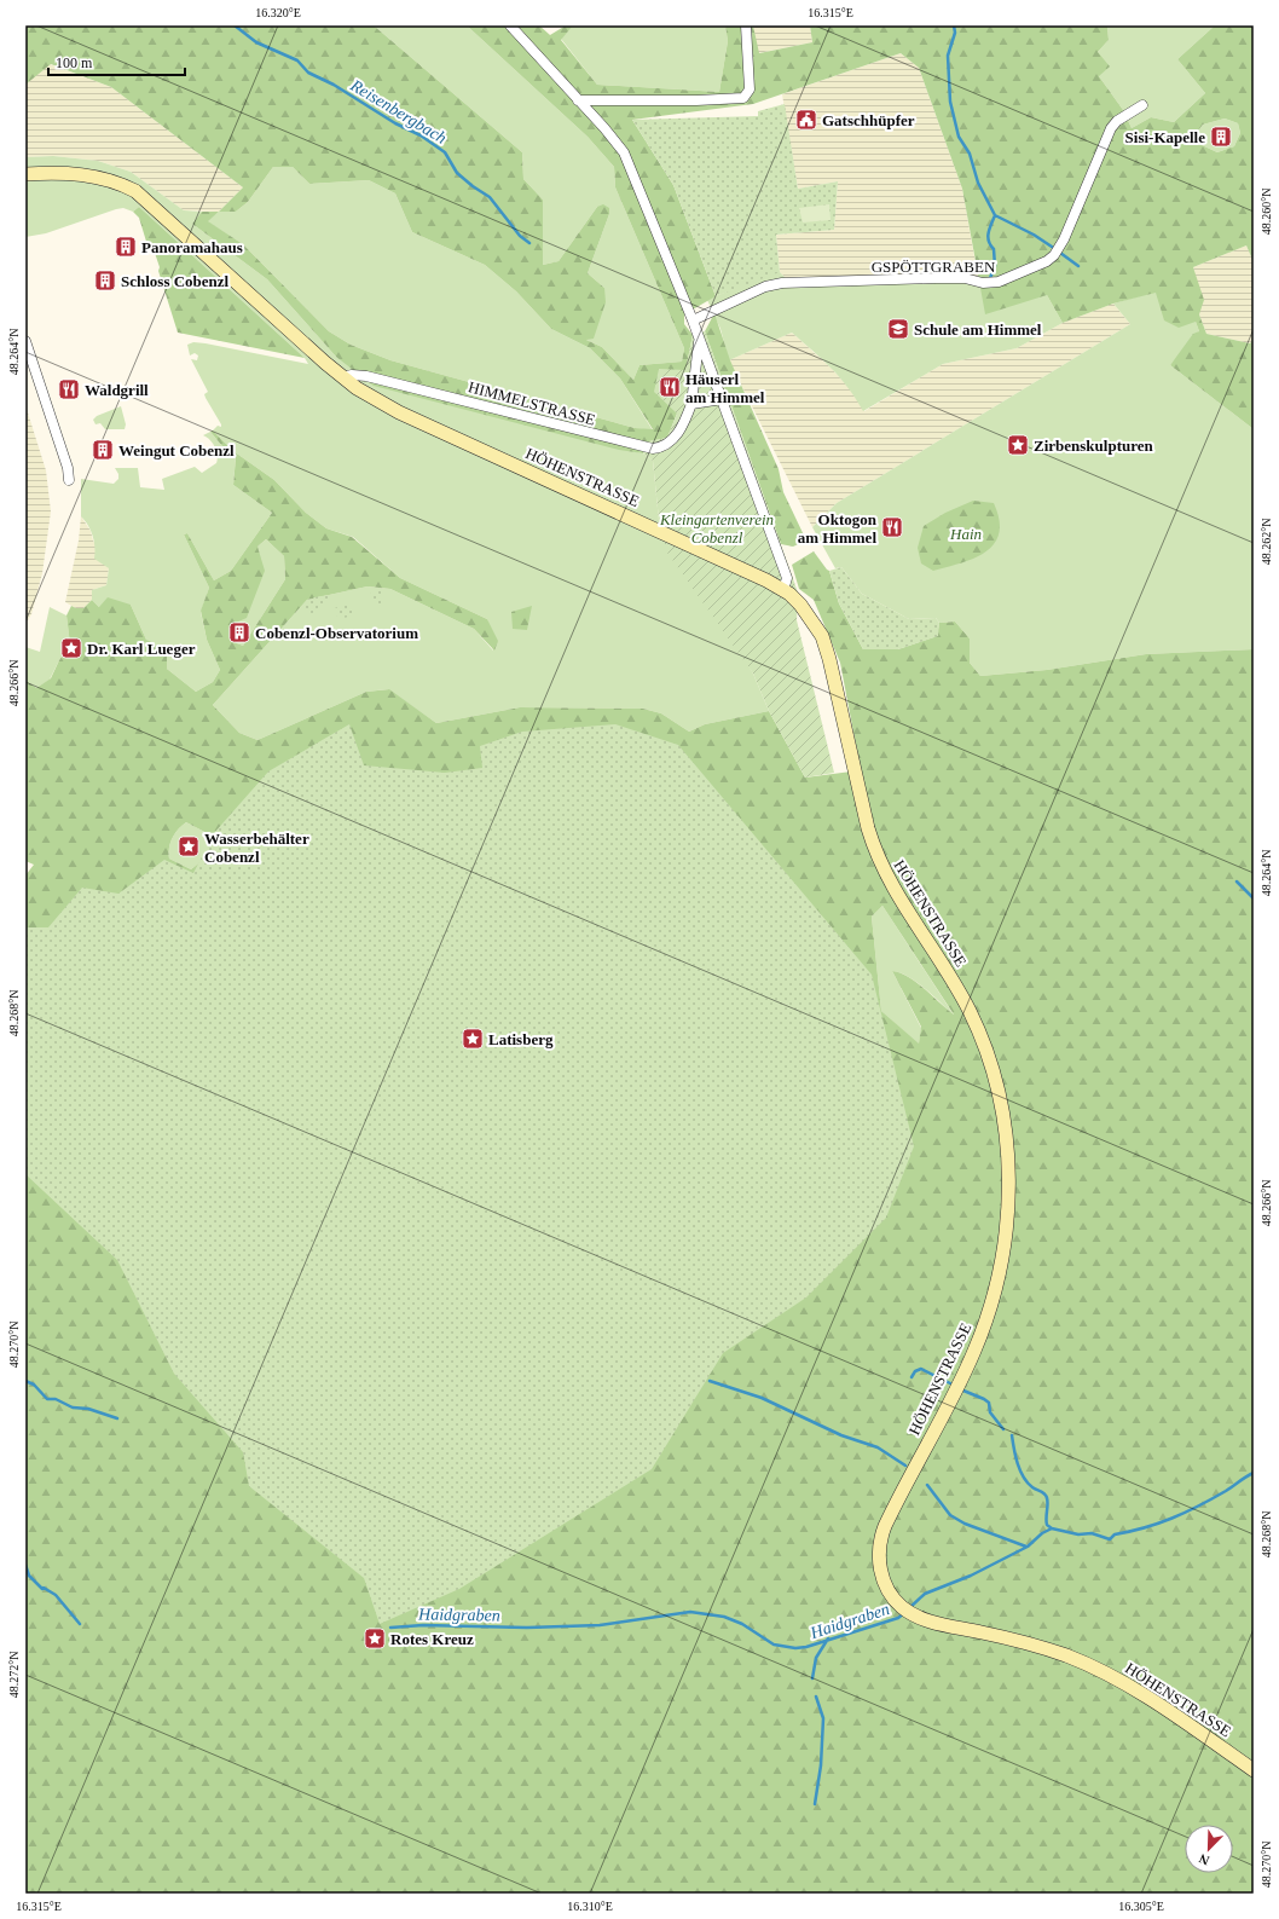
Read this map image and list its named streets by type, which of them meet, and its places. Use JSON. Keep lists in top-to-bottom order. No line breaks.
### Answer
{"streets":{"street":["GSPÖTTGRABEN","HIMMELSTRASSE","HÖHENSTRASSE"]},"crossings":[["GSPÖTTGRABEN","HIMMELSTRASSE"],["HIMMELSTRASSE","HÖHENSTRASSE"]],"water":["Reisenbergbach","Haidgraben"],"parks":["Kleingartenverein Cobenzl","Hain"],"places":{"public building":["Gatschhüpfer"],"building":["Sisi-Kapelle","Panoramahaus","Schloss Cobenzl","Weingut Cobenzl","Cobenzl-Observatorium"],"school or university":["Schule am Himmel"],"restaurant":["Häuserl am Himmel","Waldgrill","Oktogon am Himmel"],"place":["Zirbenskulpturen","Dr. Karl Lueger","Wasserbehälter Cobenzl","Latisberg","Rotes Kreuz"]},"scale_bar":"100 m","north":"bottom left","coordinates":["16.320°E","16.315°E","48.260°N","48.264°N","48.262°N","48.266°N","48.268°N","48.270°N","48.272°N","16.310°E","16.305°E"]}
